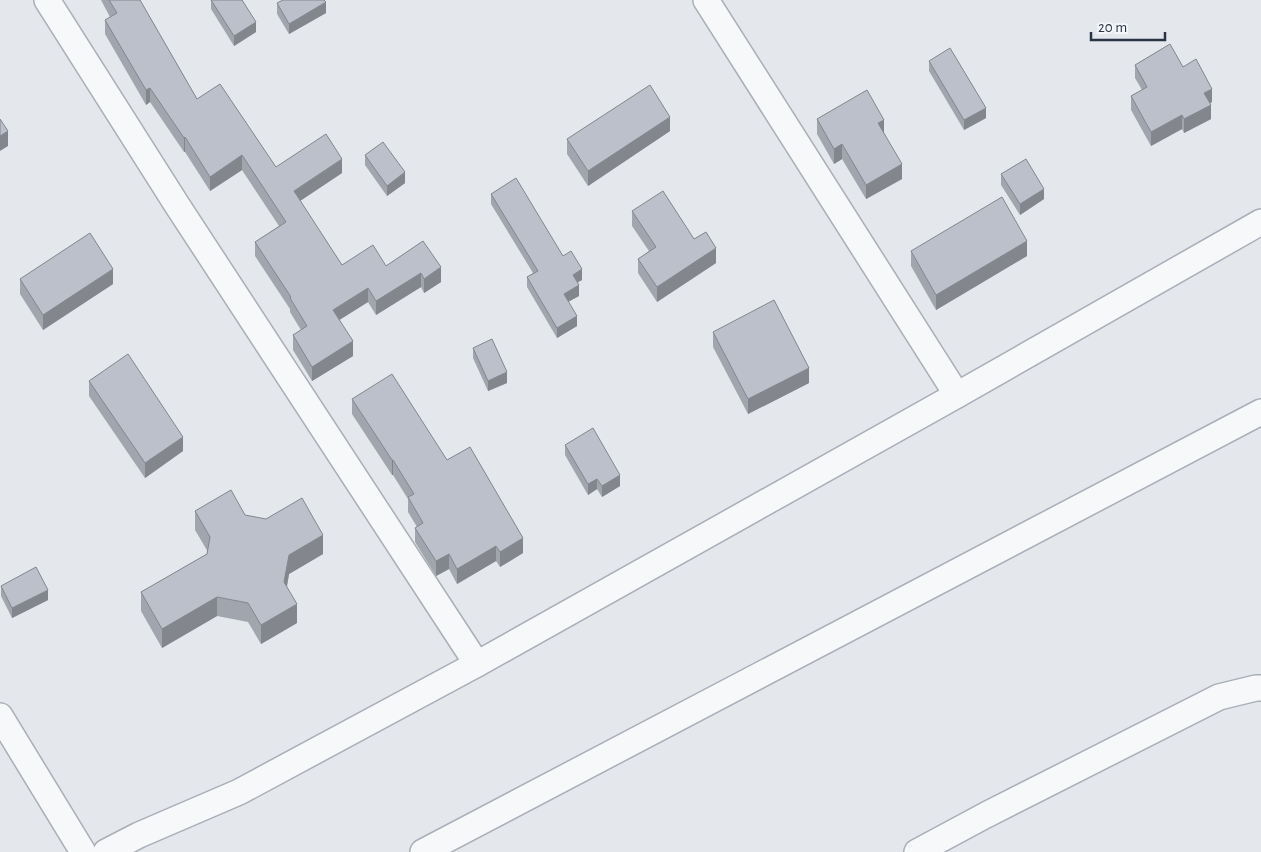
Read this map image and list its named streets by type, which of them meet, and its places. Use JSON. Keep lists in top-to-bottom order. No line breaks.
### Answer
{"scale_bar":"20 m"}
